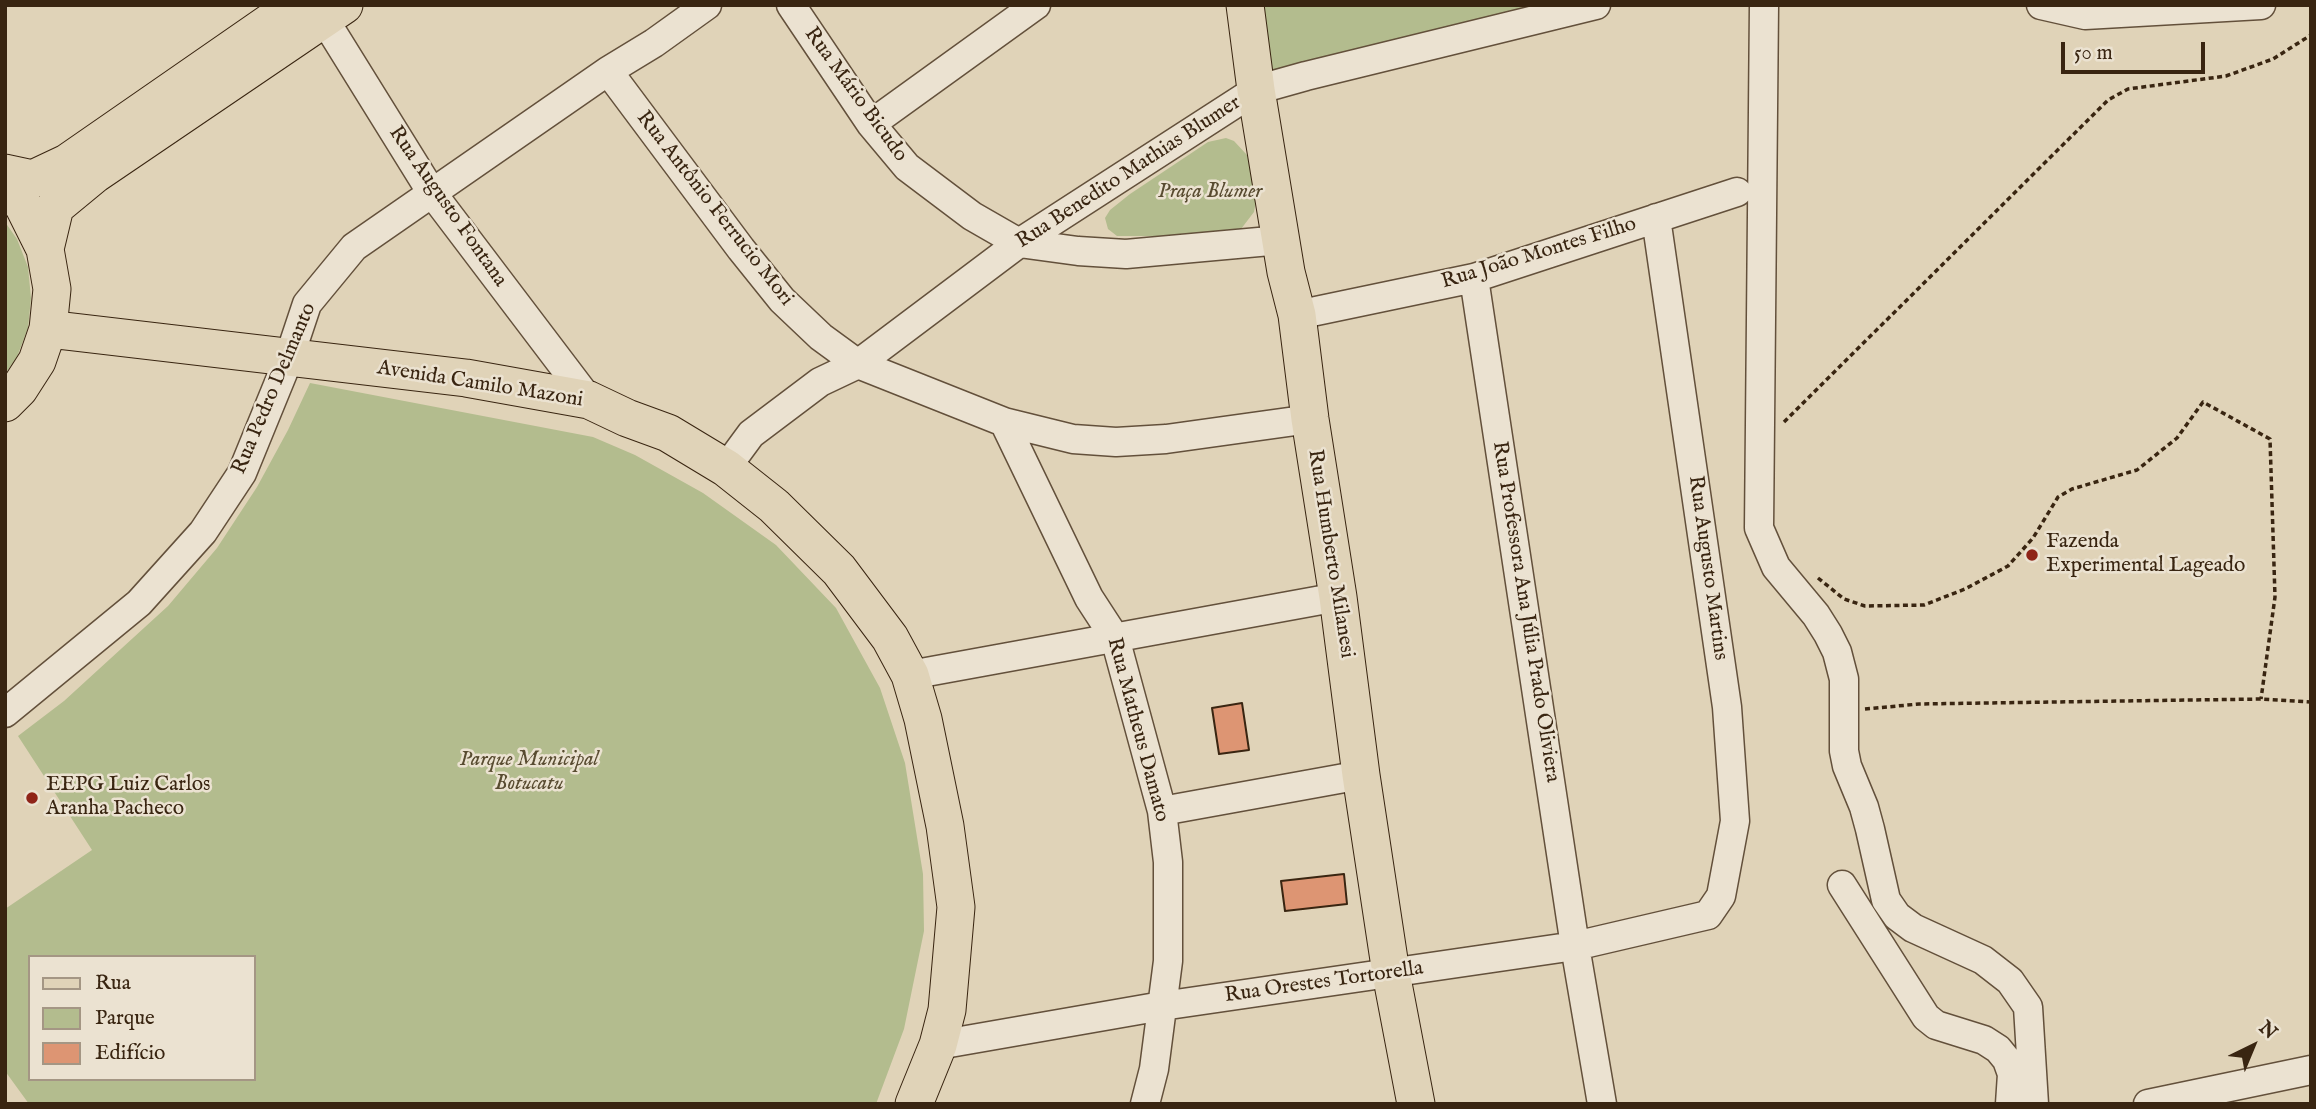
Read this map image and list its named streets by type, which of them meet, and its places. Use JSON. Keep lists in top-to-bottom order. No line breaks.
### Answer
{"streets":{"main road":["Avenida Camilo Mazoni","Rua Humberto Milanesi"],"street":["Rua Mário Bicudo","Rua Benedito Mathias Blumer","Rua Augusto Fontana","Rua Antônio Ferrucio Mori","Rua João Montes Filho","Rua Pedro Delmanto","Rua Augusto Martins","Rua Professora Ana Júlia Prado Oliviera","Rua Matheus Damato","Rua Orestes Tortorella"]},"crossings":[["Rua Mário Bicudo","Rua Benedito Mathias Blumer"],["Rua Mário Bicudo","Rua Humberto Milanesi"],["Rua Benedito Mathias Blumer","Rua Antônio Ferrucio Mori"],["Rua Benedito Mathias Blumer","Avenida Camilo Mazoni"],["Rua Benedito Mathias Blumer","Rua Humberto Milanesi"],["Rua Augusto Fontana","Avenida Camilo Mazoni"],["Rua Augusto Fontana","Rua Pedro Delmanto"],["Rua Antônio Ferrucio Mori","Rua Pedro Delmanto"],["Rua Antônio Ferrucio Mori","Rua Humberto Milanesi"],["Rua Antônio Ferrucio Mori","Rua Matheus Damato"],["Rua João Montes Filho","Rua Humberto Milanesi"],["Rua João Montes Filho","Rua Augusto Martins"],["Rua João Montes Filho","Rua Professora Ana Júlia Prado Oliviera"],["Avenida Camilo Mazoni","Rua Pedro Delmanto"],["Avenida Camilo Mazoni","Rua Orestes Tortorella"],["Rua Humberto Milanesi","Rua Orestes Tortorella"],["Rua Augusto Martins","Rua Orestes Tortorella"],["Rua Professora Ana Júlia Prado Oliviera","Rua Orestes Tortorella"],["Rua Matheus Damato","Rua Orestes Tortorella"]],"parks":["Praça Blumer","Parque Municipal Botucatu"],"places":["Fazenda Experimental Lageado","EEPG Luiz Carlos Aranha Pacheco"],"legend":["Rua","Parque","Edifício"],"scale_bar":"50 m","north":"top right"}
